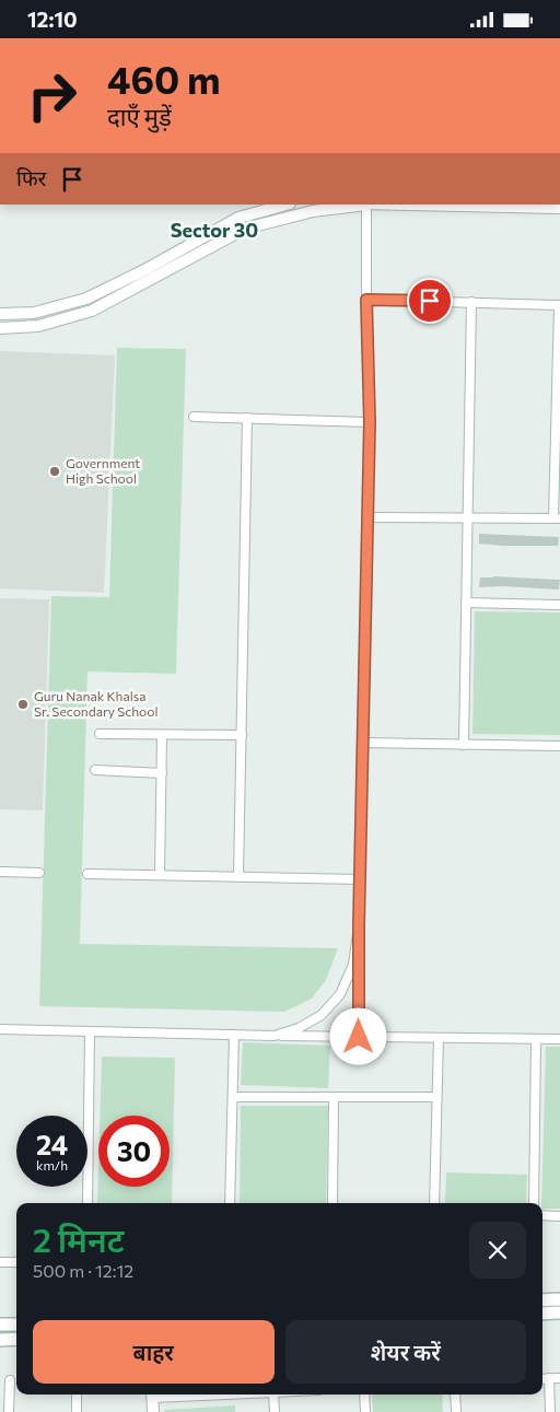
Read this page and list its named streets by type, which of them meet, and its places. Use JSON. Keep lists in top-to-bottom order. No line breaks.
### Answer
{"districts":["Sector 30"],"places":["Government High School","Guru Nanak Khalsa Sr. Secondary School"],"page":{"status":"12:10","turn":["460 m","दाएँ मुड़ें"],"then":"फिर","speed":"24 km/h","limit":"30","heading":["2 मिनट","500 m · 12:12"],"buttons":["बाहर","शेयर करें"]}}
